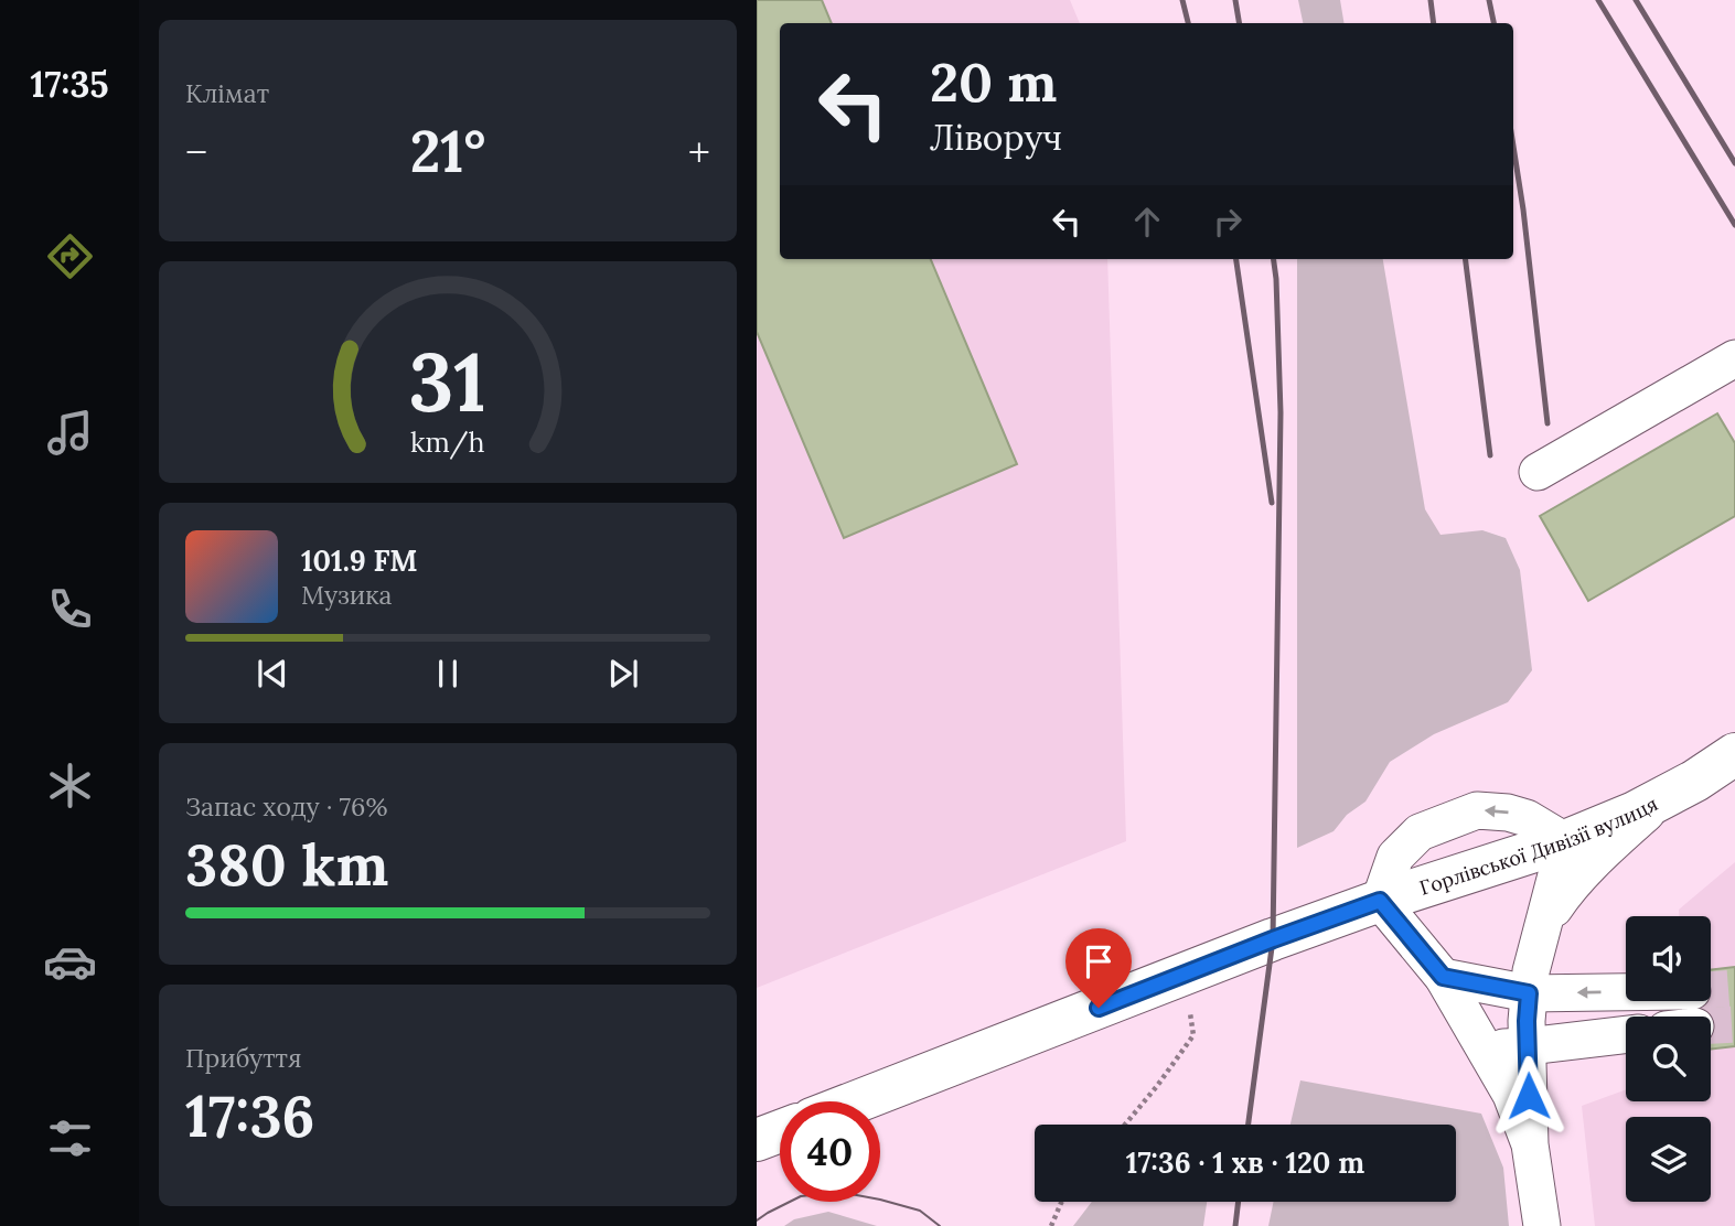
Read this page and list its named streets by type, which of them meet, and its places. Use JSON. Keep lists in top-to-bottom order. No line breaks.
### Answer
{"streets":{"main road":["Горлівської Дивізії вулиця"]},"page":{"tabs":"17:35","tile":["Клімат",["Запас ходу · 76%","380 km"],["Прибуття","17:36"]],"turn":["20 m","Ліворуч"],"heat":["−","21°","+"],"song":["101.9 FM","Музика"],"limit":"40","trip":"17:36 · 1 хв · 120 m","gauge":["31","km/h"]}}
